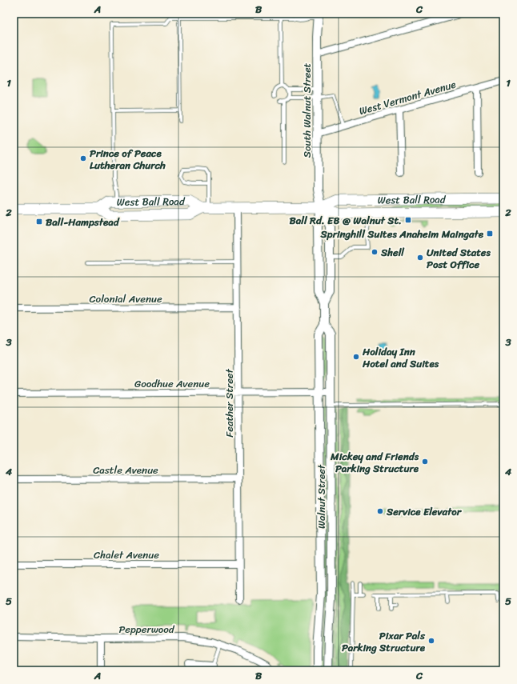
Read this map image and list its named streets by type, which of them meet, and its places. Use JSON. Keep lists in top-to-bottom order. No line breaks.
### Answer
{"streets":{"main road":["West Ball Road"],"street":["West Vermont Avenue","South Walnut Street","Colonial Avenue","Goodhue Avenue","Feather Street","Castle Avenue","Walnut Street","Chalet Avenue","Pepperwood"]},"crossings":[["West Vermont Avenue","South Walnut Street"],["South Walnut Street","West Ball Road"],["South Walnut Street","Walnut Street"],["West Ball Road","Feather Street"],["West Ball Road","Walnut Street"],["Colonial Avenue","Feather Street"],["Goodhue Avenue","Feather Street"],["Goodhue Avenue","Walnut Street"],["Feather Street","Castle Avenue"],["Feather Street","Chalet Avenue"]],"places":{"other":["Prince of Peace Lutheran Church","Shell","United States Post Office","Holiday Inn Hotel and Suites","Mickey and Friends Parking Structure","Service Elevator","Pixar Pals Parking Structure"],"transit":["Ball Rd. EB @ Walnut St.","Ball-Hampstead","Springhill Suites Anaheim Maingate"]},"grid":{"columns":["A","B","C"],"rows":["1","2","3","4","5"]}}
